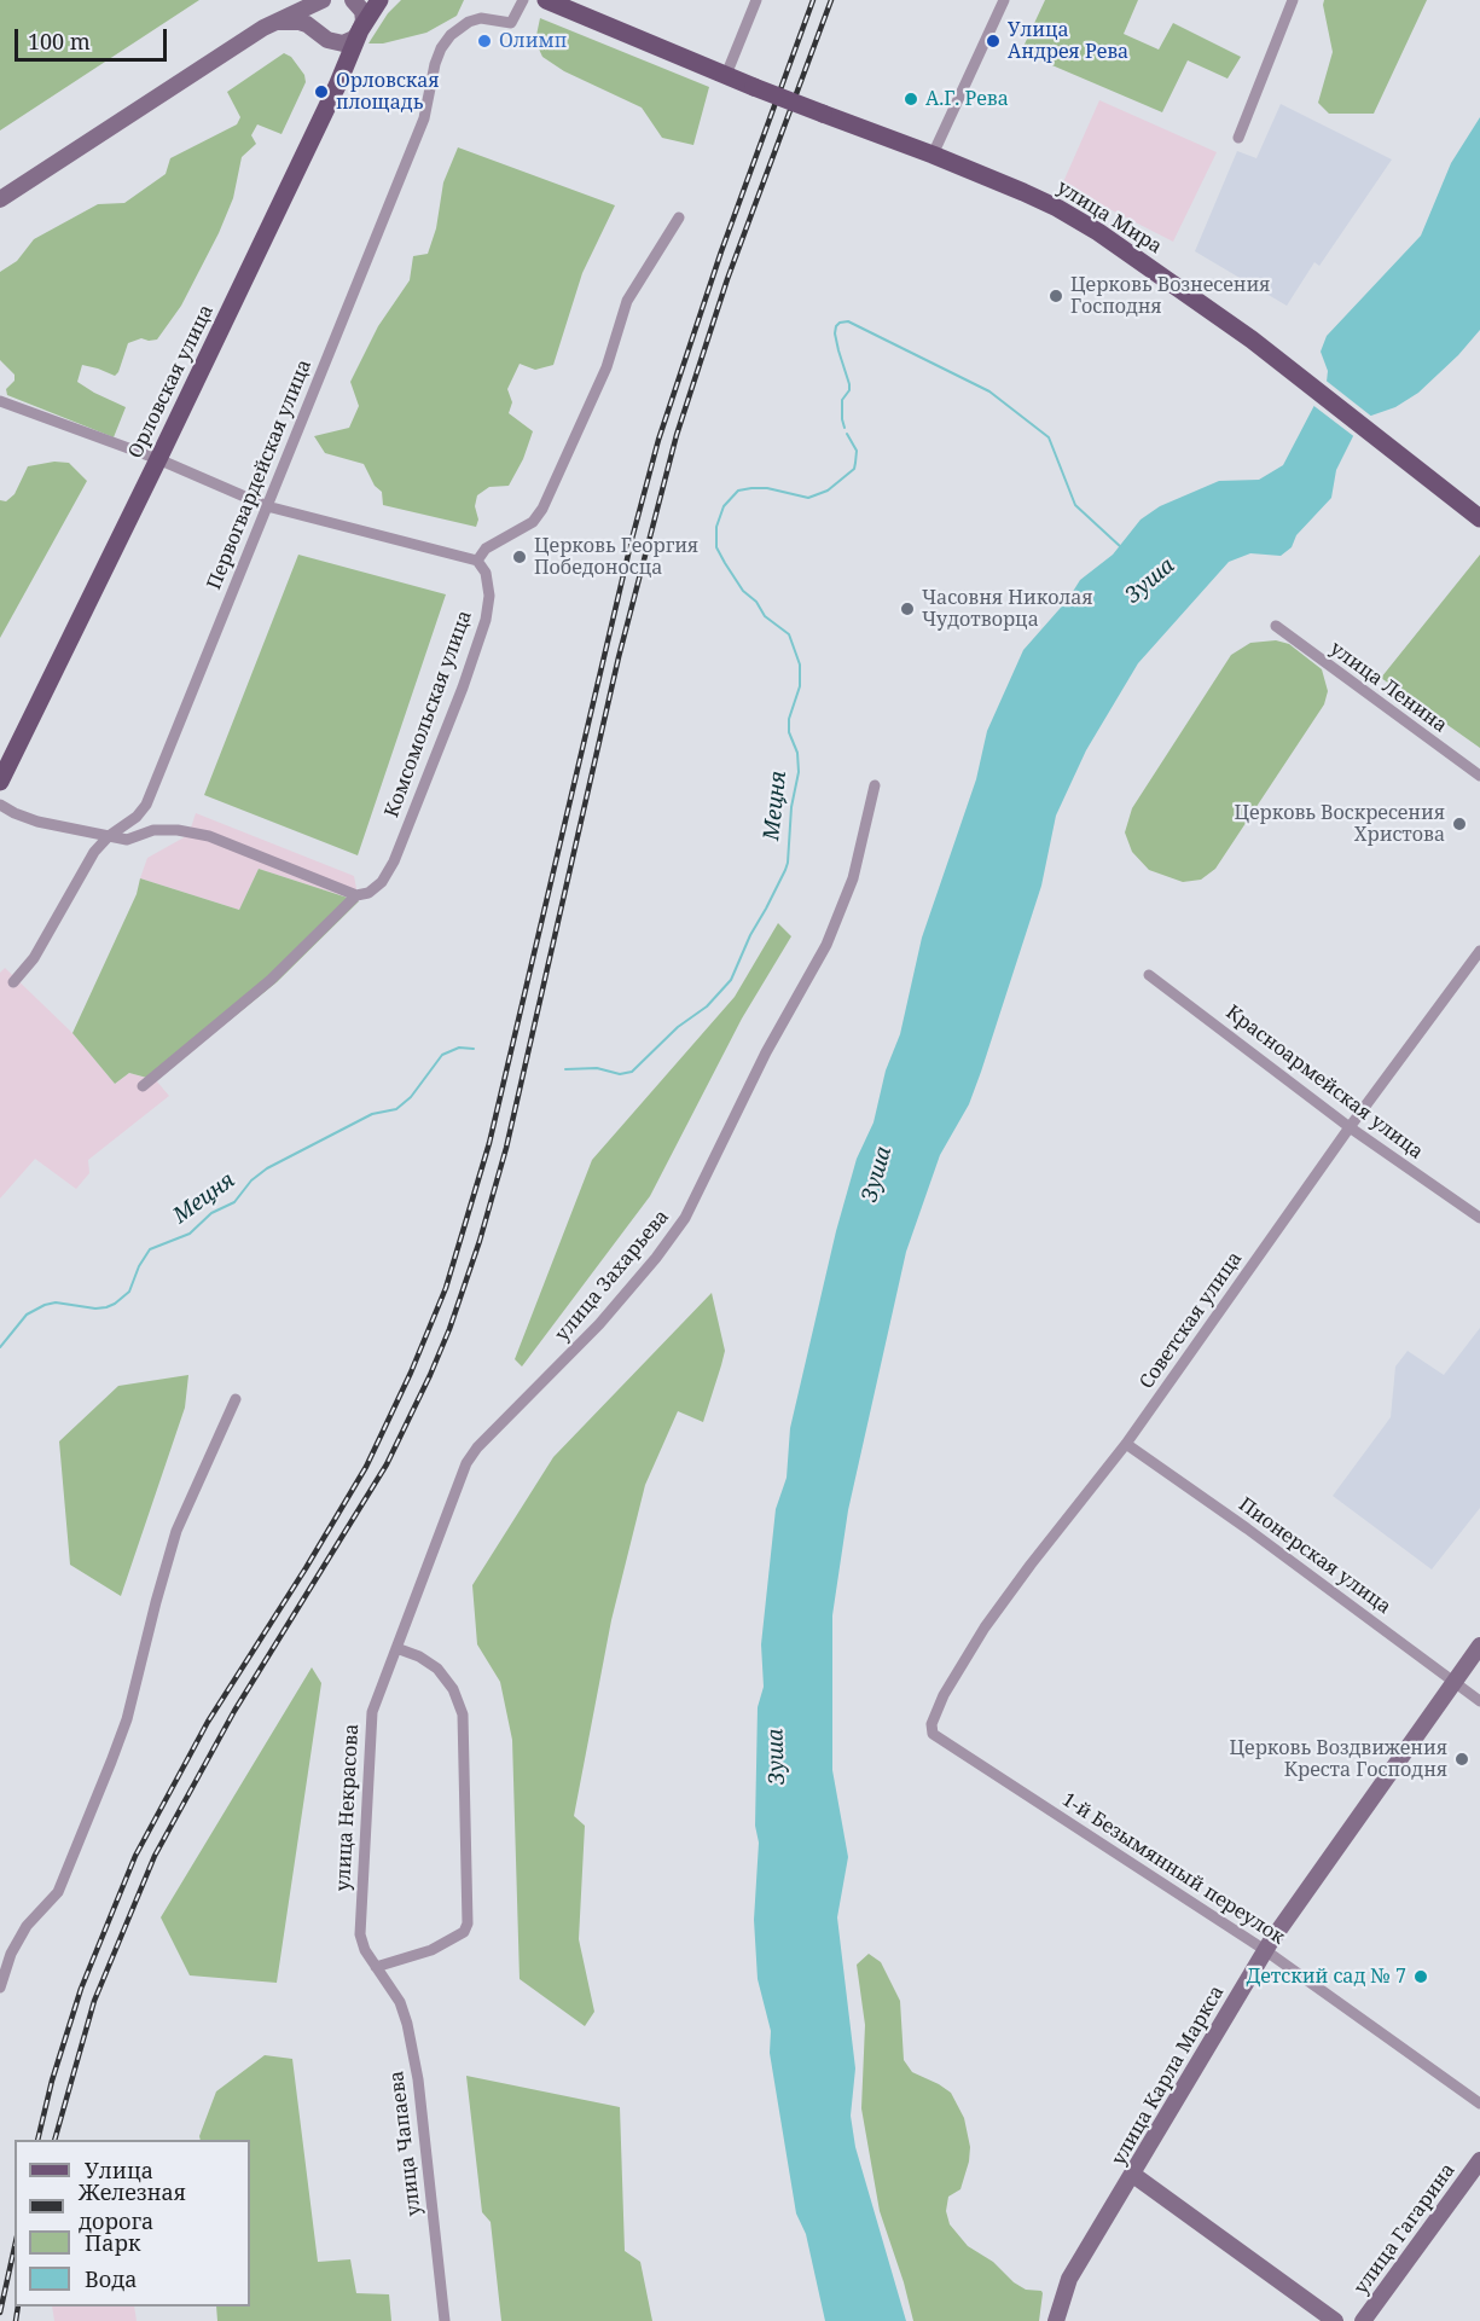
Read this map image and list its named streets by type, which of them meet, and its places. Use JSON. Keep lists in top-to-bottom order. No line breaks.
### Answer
{"streets":{"main road":["улица Мира","Орловская улица","улица Карла Маркса","улица Гагарина"],"street":["Первогвардейская улица","улица Ленина","Комсомольская улица","Красноармейская улица","улица Захарьева","Советская улица","Пионерская улица","улица Некрасова","1-й Безымянный переулок","улица Чапаева"]},"crossings":[["Красноармейская улица","Советская улица"],["улица Захарьева","улица Некрасова"],["Советская улица","Пионерская улица"],["Советская улица","1-й Безымянный переулок"],["Пионерская улица","улица Карла Маркса"],["улица Некрасова","улица Чапаева"],["1-й Безымянный переулок","улица Карла Маркса"]],"water":["Зуша","Мецня"],"places":["Олимп","Улица Андрея Рева","Орловская площадь","А.Г. Рева","Церковь Вознесения Господня","Церковь Георгия Победоносца","Часовня Николая Чудотворца","Церковь Воскресения Христова","Церковь Воздвижения Креста Господня","Детский сад № 7"],"legend":["Улица","Железная дорога","Парк","Вода"],"scale_bar":"100 m"}
